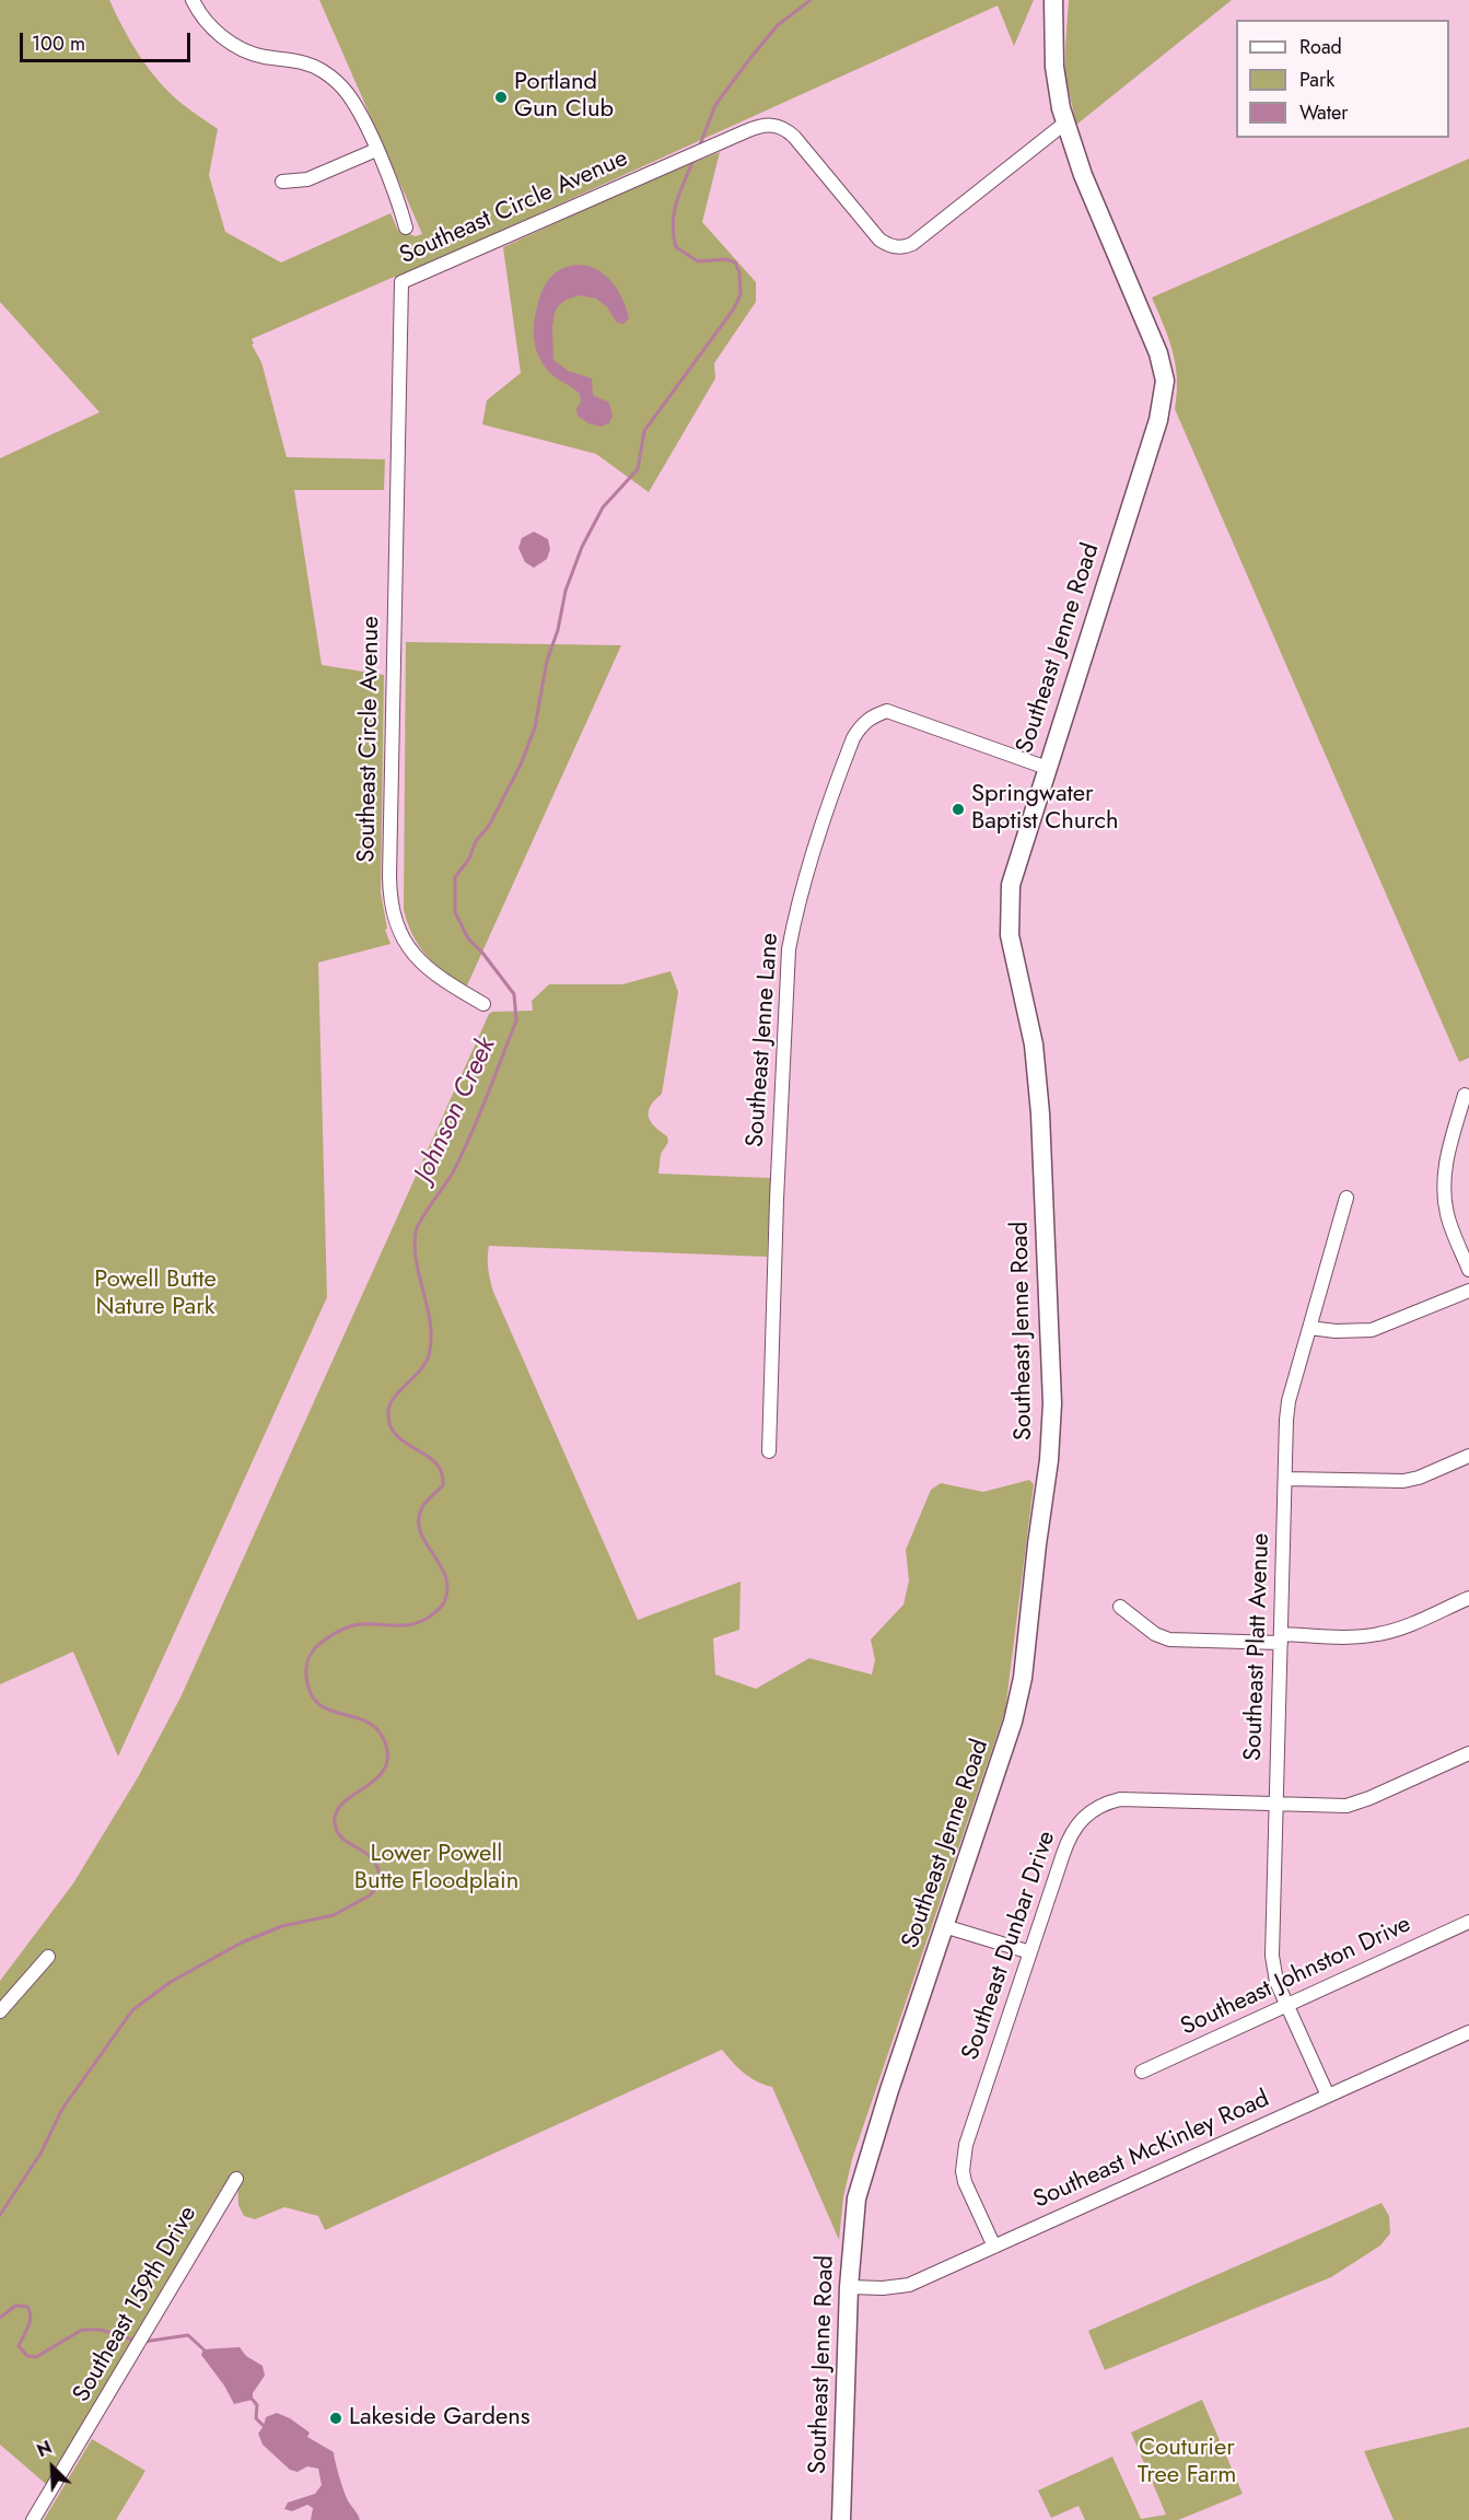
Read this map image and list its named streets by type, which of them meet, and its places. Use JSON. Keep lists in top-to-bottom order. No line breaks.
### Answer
{"streets":{"main road":["Southeast Jenne Road"],"street":["Southeast Circle Avenue","Southeast Jenne Lane","Southeast Platt Avenue","Southeast Dunbar Drive","Southeast Johnston Drive","Southeast McKinley Road","Southeast 159th Drive"]},"crossings":[["Southeast Circle Avenue","Southeast Jenne Road"],["Southeast Jenne Road","Southeast Jenne Lane"],["Southeast Jenne Road","Southeast McKinley Road"],["Southeast Platt Avenue","Southeast Dunbar Drive"],["Southeast Platt Avenue","Southeast Johnston Drive"],["Southeast Platt Avenue","Southeast McKinley Road"],["Southeast Dunbar Drive","Southeast McKinley Road"]],"water":["Johnson Creek"],"parks":["Powell Butte Nature Park","Lower Powell Butte Floodplain","Couturier Tree Farm"],"places":["Portland Gun Club","Springwater Baptist Church","Lakeside Gardens"],"legend":["Road","Park","Water"],"scale_bar":"100 m","north":"top left"}
